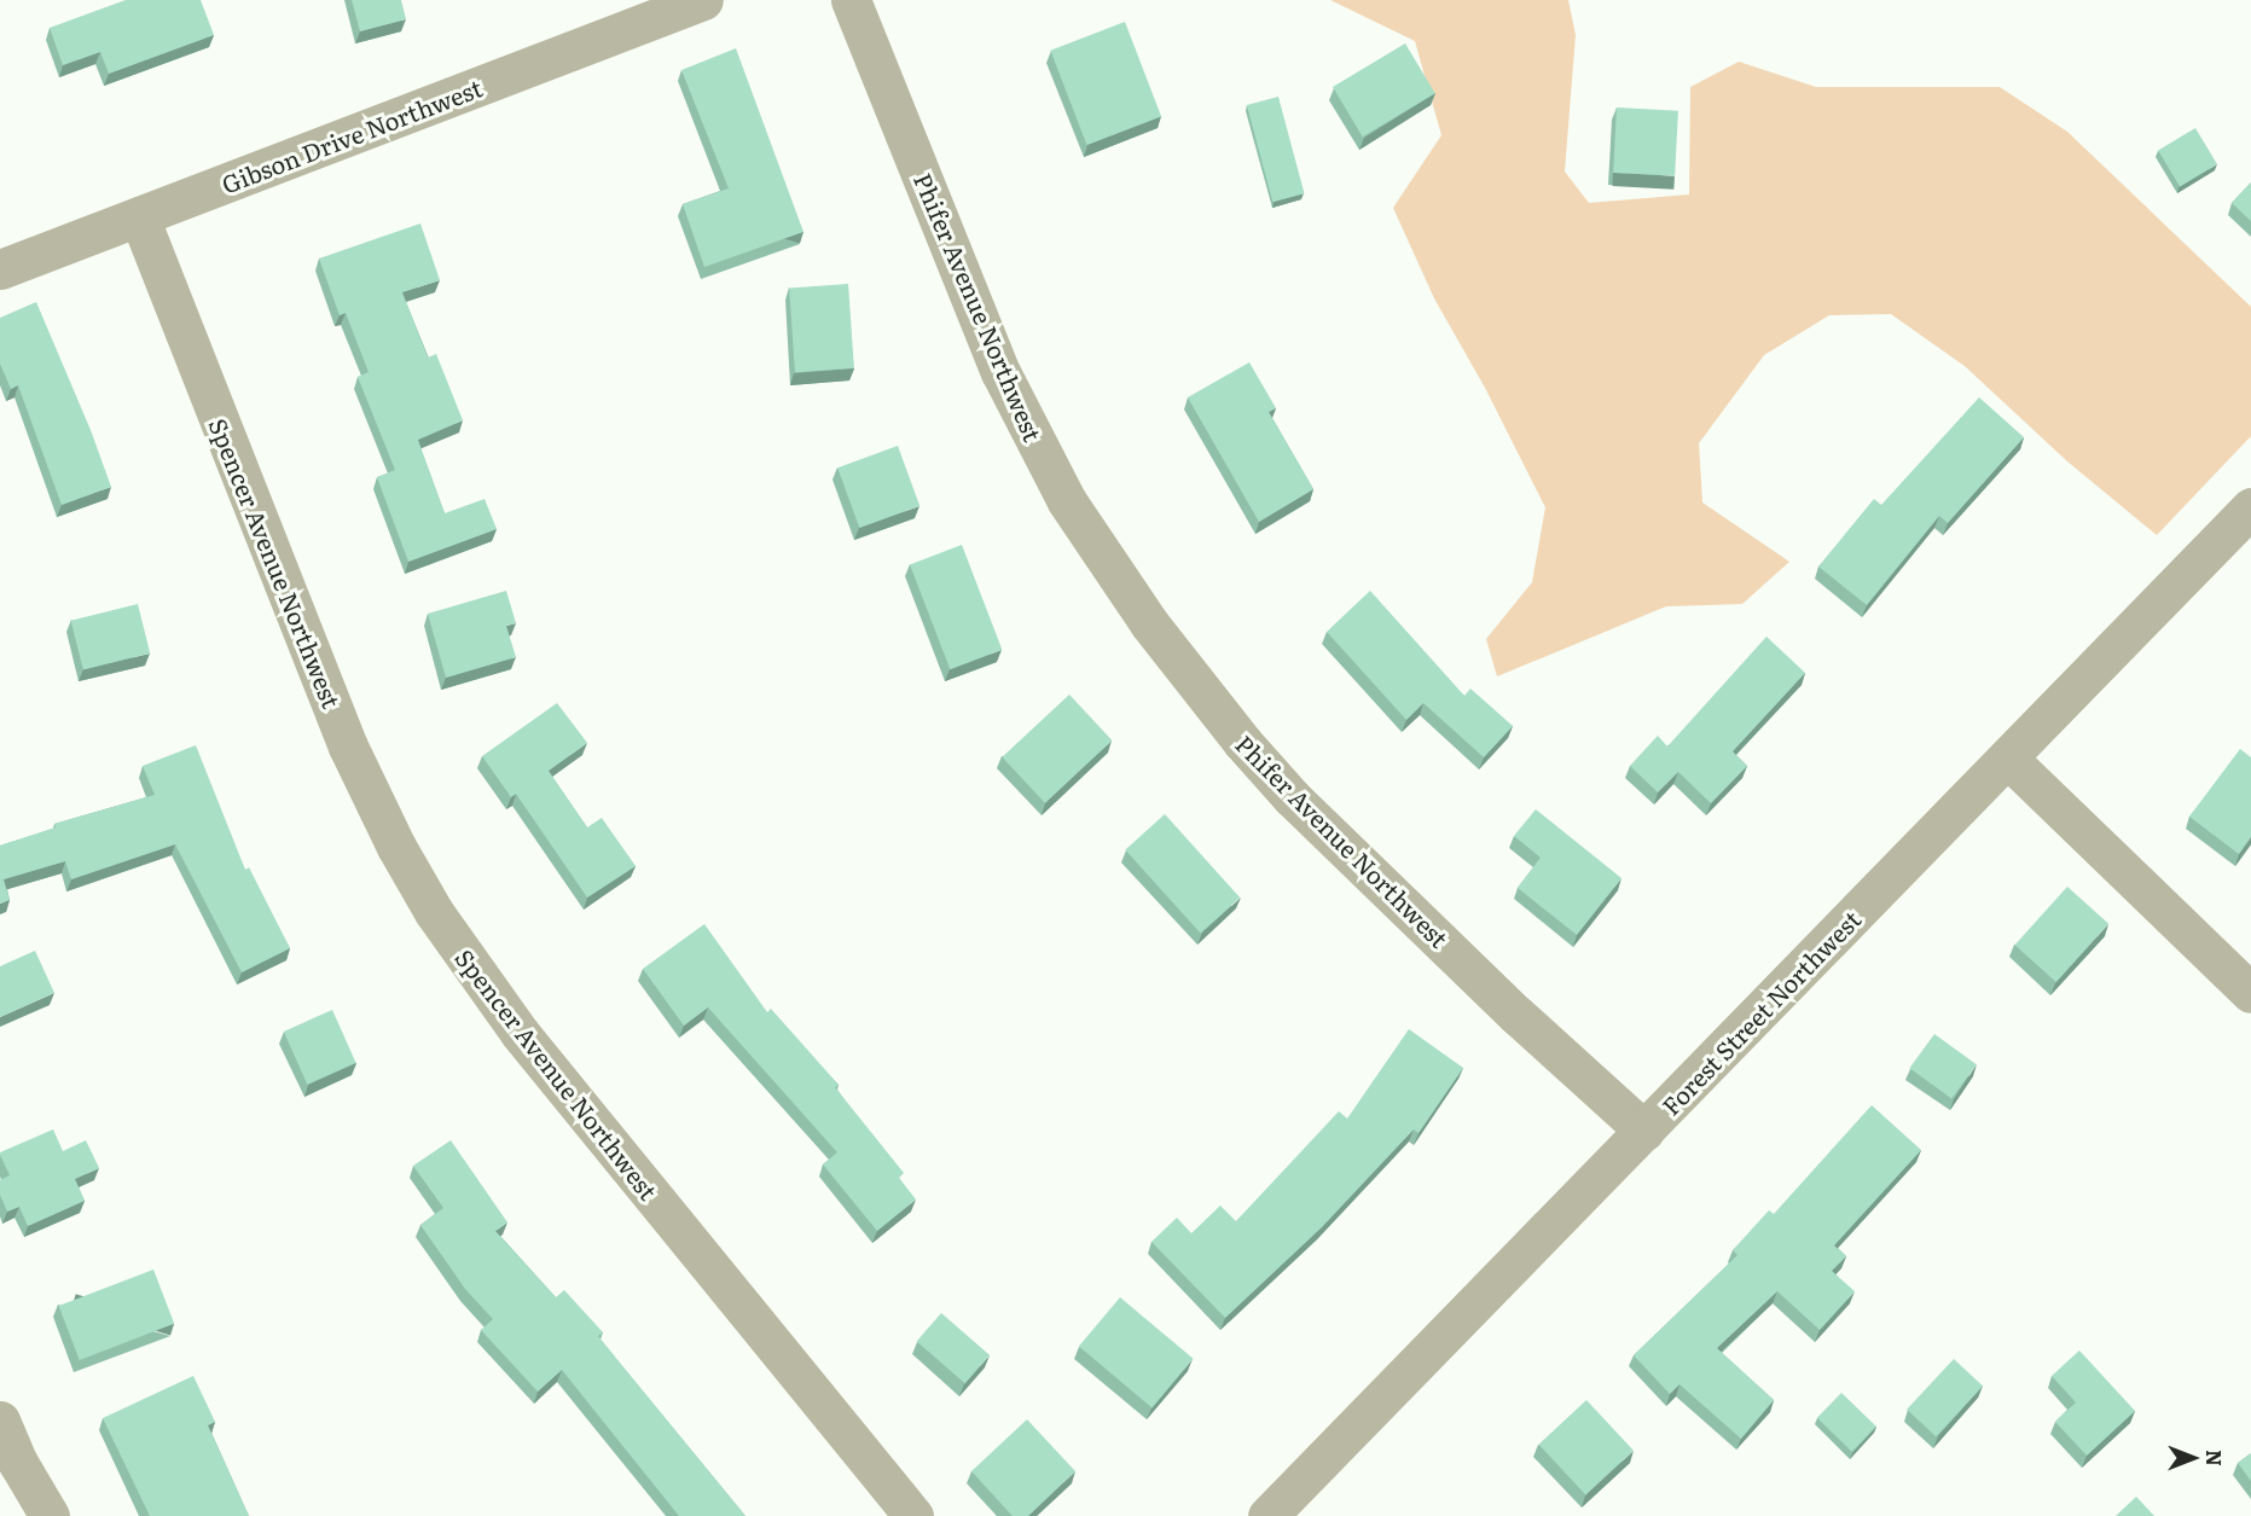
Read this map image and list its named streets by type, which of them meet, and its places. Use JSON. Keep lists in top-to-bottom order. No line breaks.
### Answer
{"streets":{"street":["Gibson Drive Northwest","Phifer Avenue Northwest","Spencer Avenue Northwest","Forest Street Northwest"]},"crossings":[["Gibson Drive Northwest","Spencer Avenue Northwest"],["Phifer Avenue Northwest","Forest Street Northwest"]],"north":"right"}
